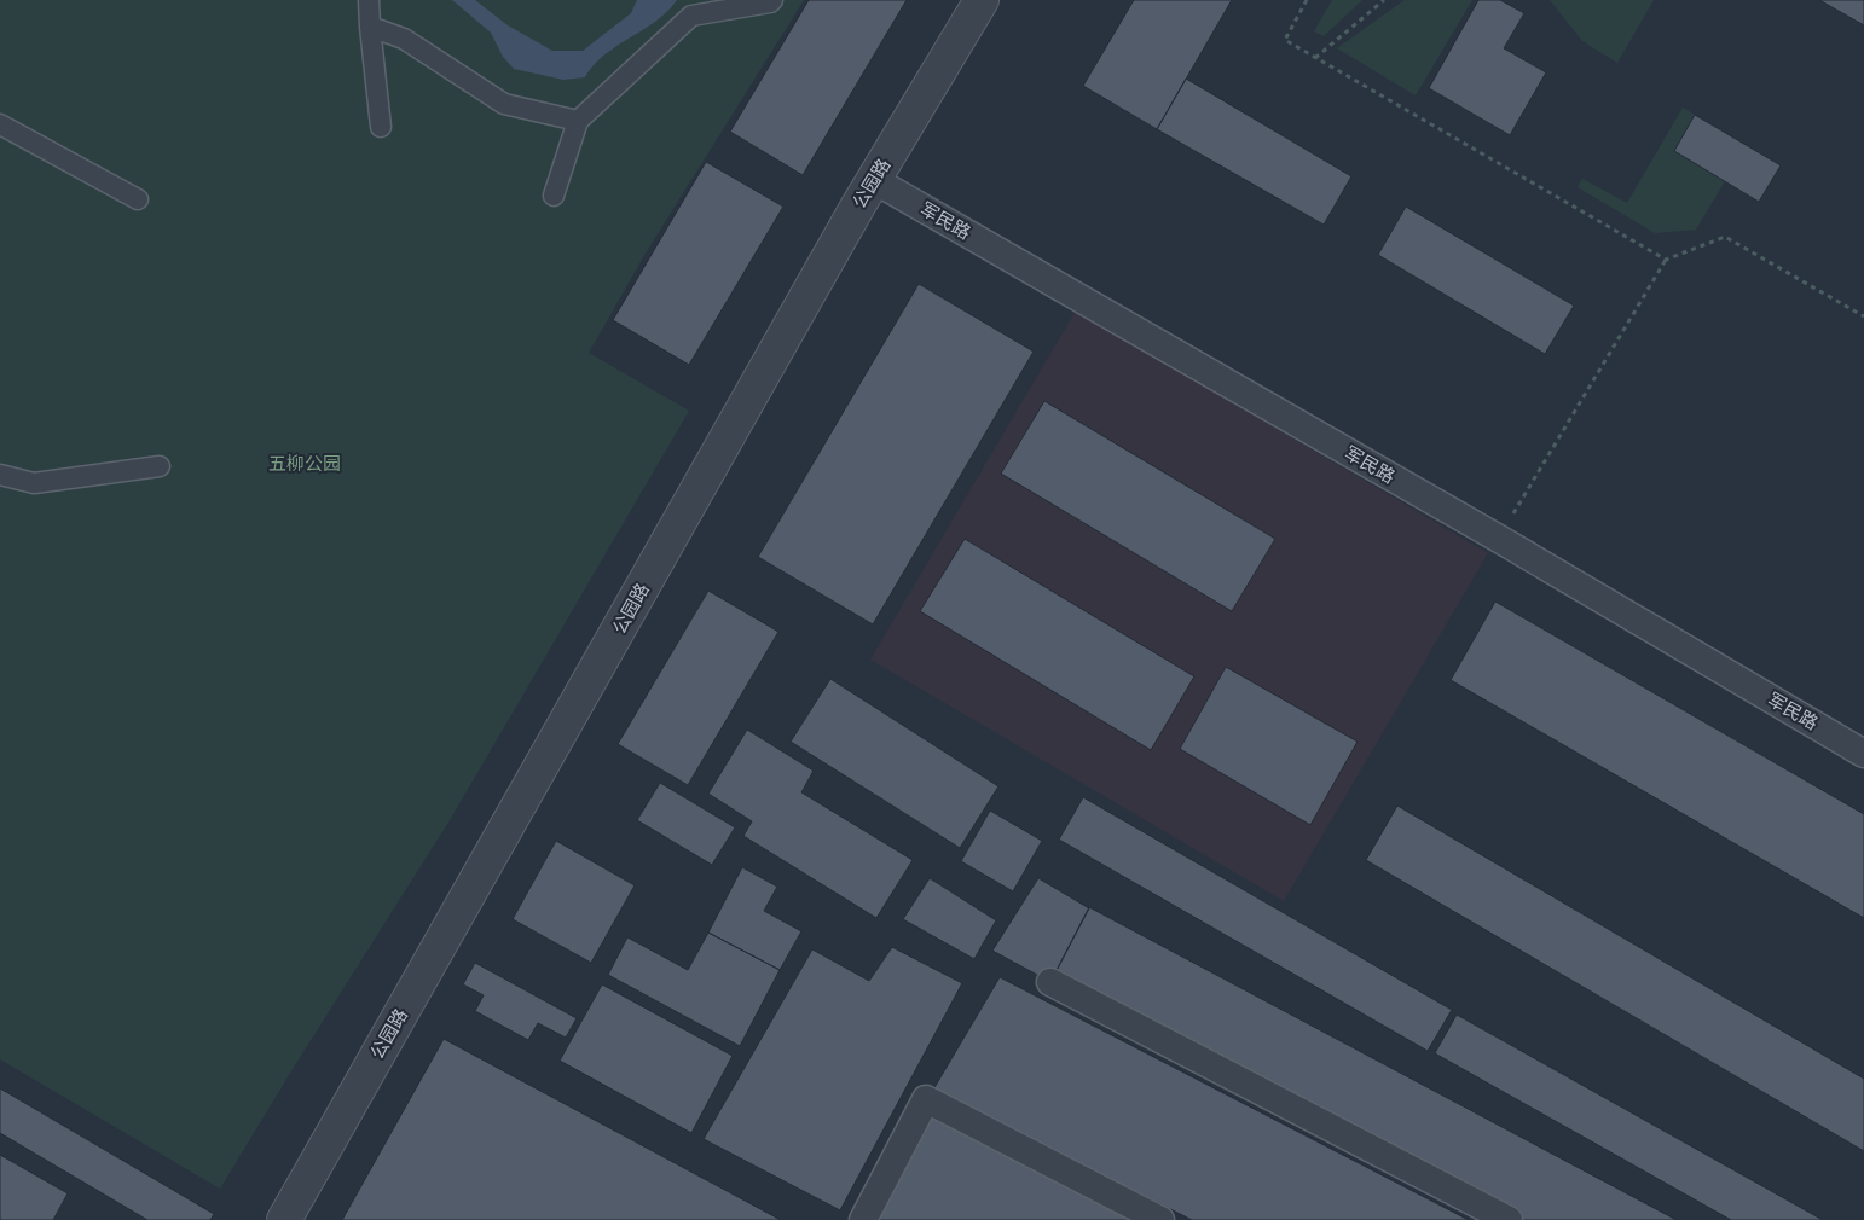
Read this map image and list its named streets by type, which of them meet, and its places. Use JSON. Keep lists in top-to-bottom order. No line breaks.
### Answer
{"streets":{"street":["公园路","军民路"]},"crossings":[["公园路","军民路"]],"parks":["五柳公园"]}
